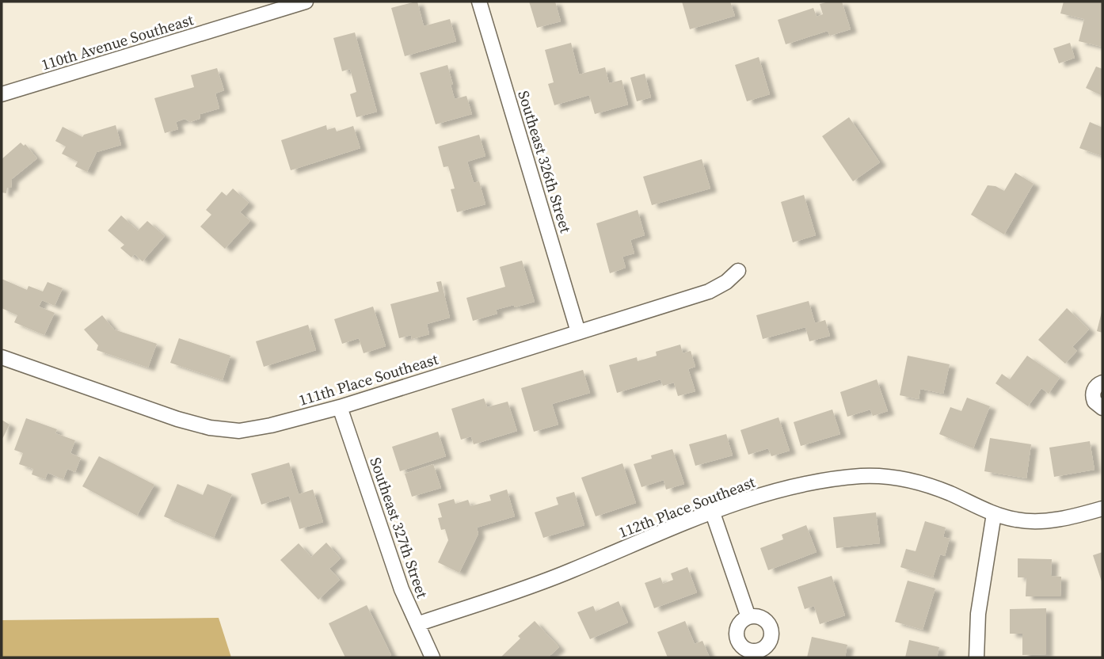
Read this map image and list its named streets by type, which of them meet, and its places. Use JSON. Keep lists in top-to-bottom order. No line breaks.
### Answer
{"streets":{"street":["110th Avenue Southeast","Southeast 326th Street","111th Place Southeast","112th Place Southeast","Southeast 327th Street"]},"crossings":[["Southeast 326th Street","111th Place Southeast"],["111th Place Southeast","Southeast 327th Street"],["112th Place Southeast","Southeast 327th Street"]]}
